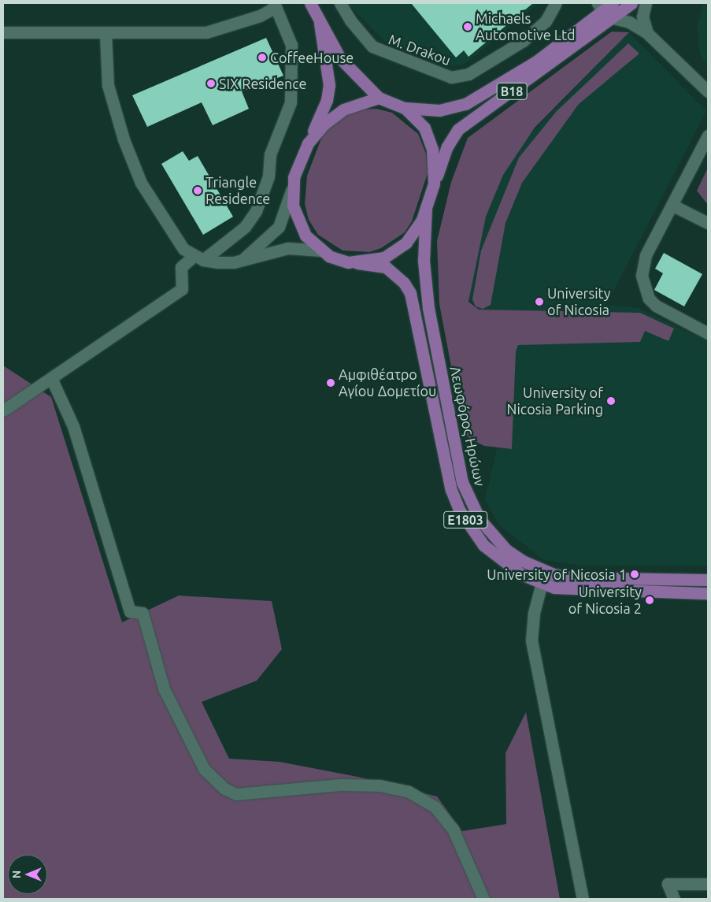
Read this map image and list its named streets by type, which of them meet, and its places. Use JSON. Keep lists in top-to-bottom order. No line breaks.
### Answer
{"streets":{"main road":["B18","Λεωφόρος Ηρώων","E1803"],"street":["M. Drakou"]},"places":["Michaels Automotive Ltd","CoffeeHouse","SIX Residence","Triangle Residence","University of Nicosia","Αμφιθέατρο Αγίου Δομετίου","University of Nicosia Parking","University of Nicosia 1","University of Nicosia 2"],"north":"left"}
